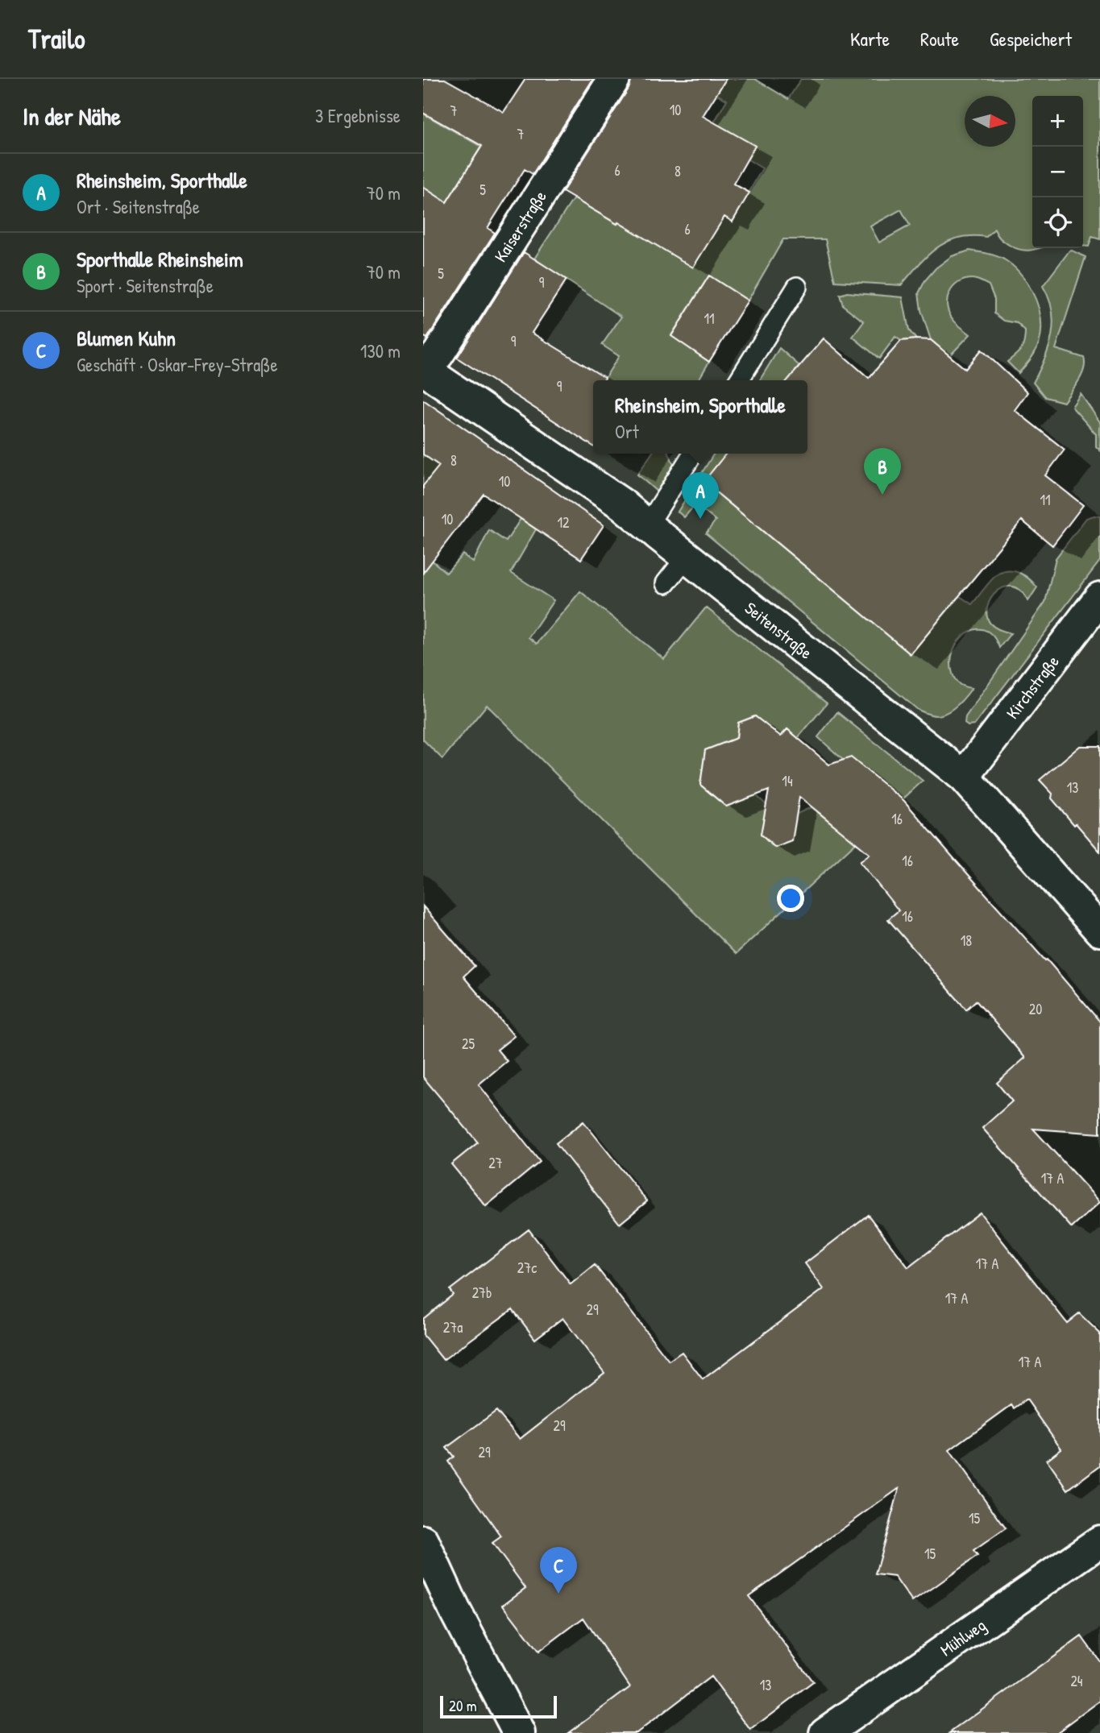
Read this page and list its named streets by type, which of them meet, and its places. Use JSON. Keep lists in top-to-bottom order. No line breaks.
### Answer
{"streets":{"street":["Kaiserstraße","Seitenstraße","Kirchstraße","Mühlweg"]},"crossings":[["Kaiserstraße","Seitenstraße"],["Seitenstraße","Kirchstraße"]],"house_numbers":["10","7","7","6","8","5","6","5","9","11","9","9","8","10","11","10","12","14","13","16","16","16","18","20","25","27","17 A","17 A","27c","27b","17 A","29","27a","17 A","29","29","15","15","24","13"],"scale_bar":"20 m","north":"right","page":{"header":"Trailo","nav":["Karte","Route","Gespeichert"],"heading":["In der Nähe","3 Ergebnisse"],"map_buttons":["+","−"],"list":[{"mark":"A","name":"Rheinsheim, Sporthalle","note":"Ort · Seitenstraße","value":"70 m"},{"mark":"B","name":"Sporthalle Rheinsheim","note":"Sport · Seitenstraße","value":"70 m"},{"mark":"C","name":"Blumen Kuhn","note":"Geschäft · Oskar-Frey-Straße","value":"130 m"}],"popup":["Rheinsheim, Sporthalle","Ort"],"pins":["B","A","C"],"scale":"20 m"}}
